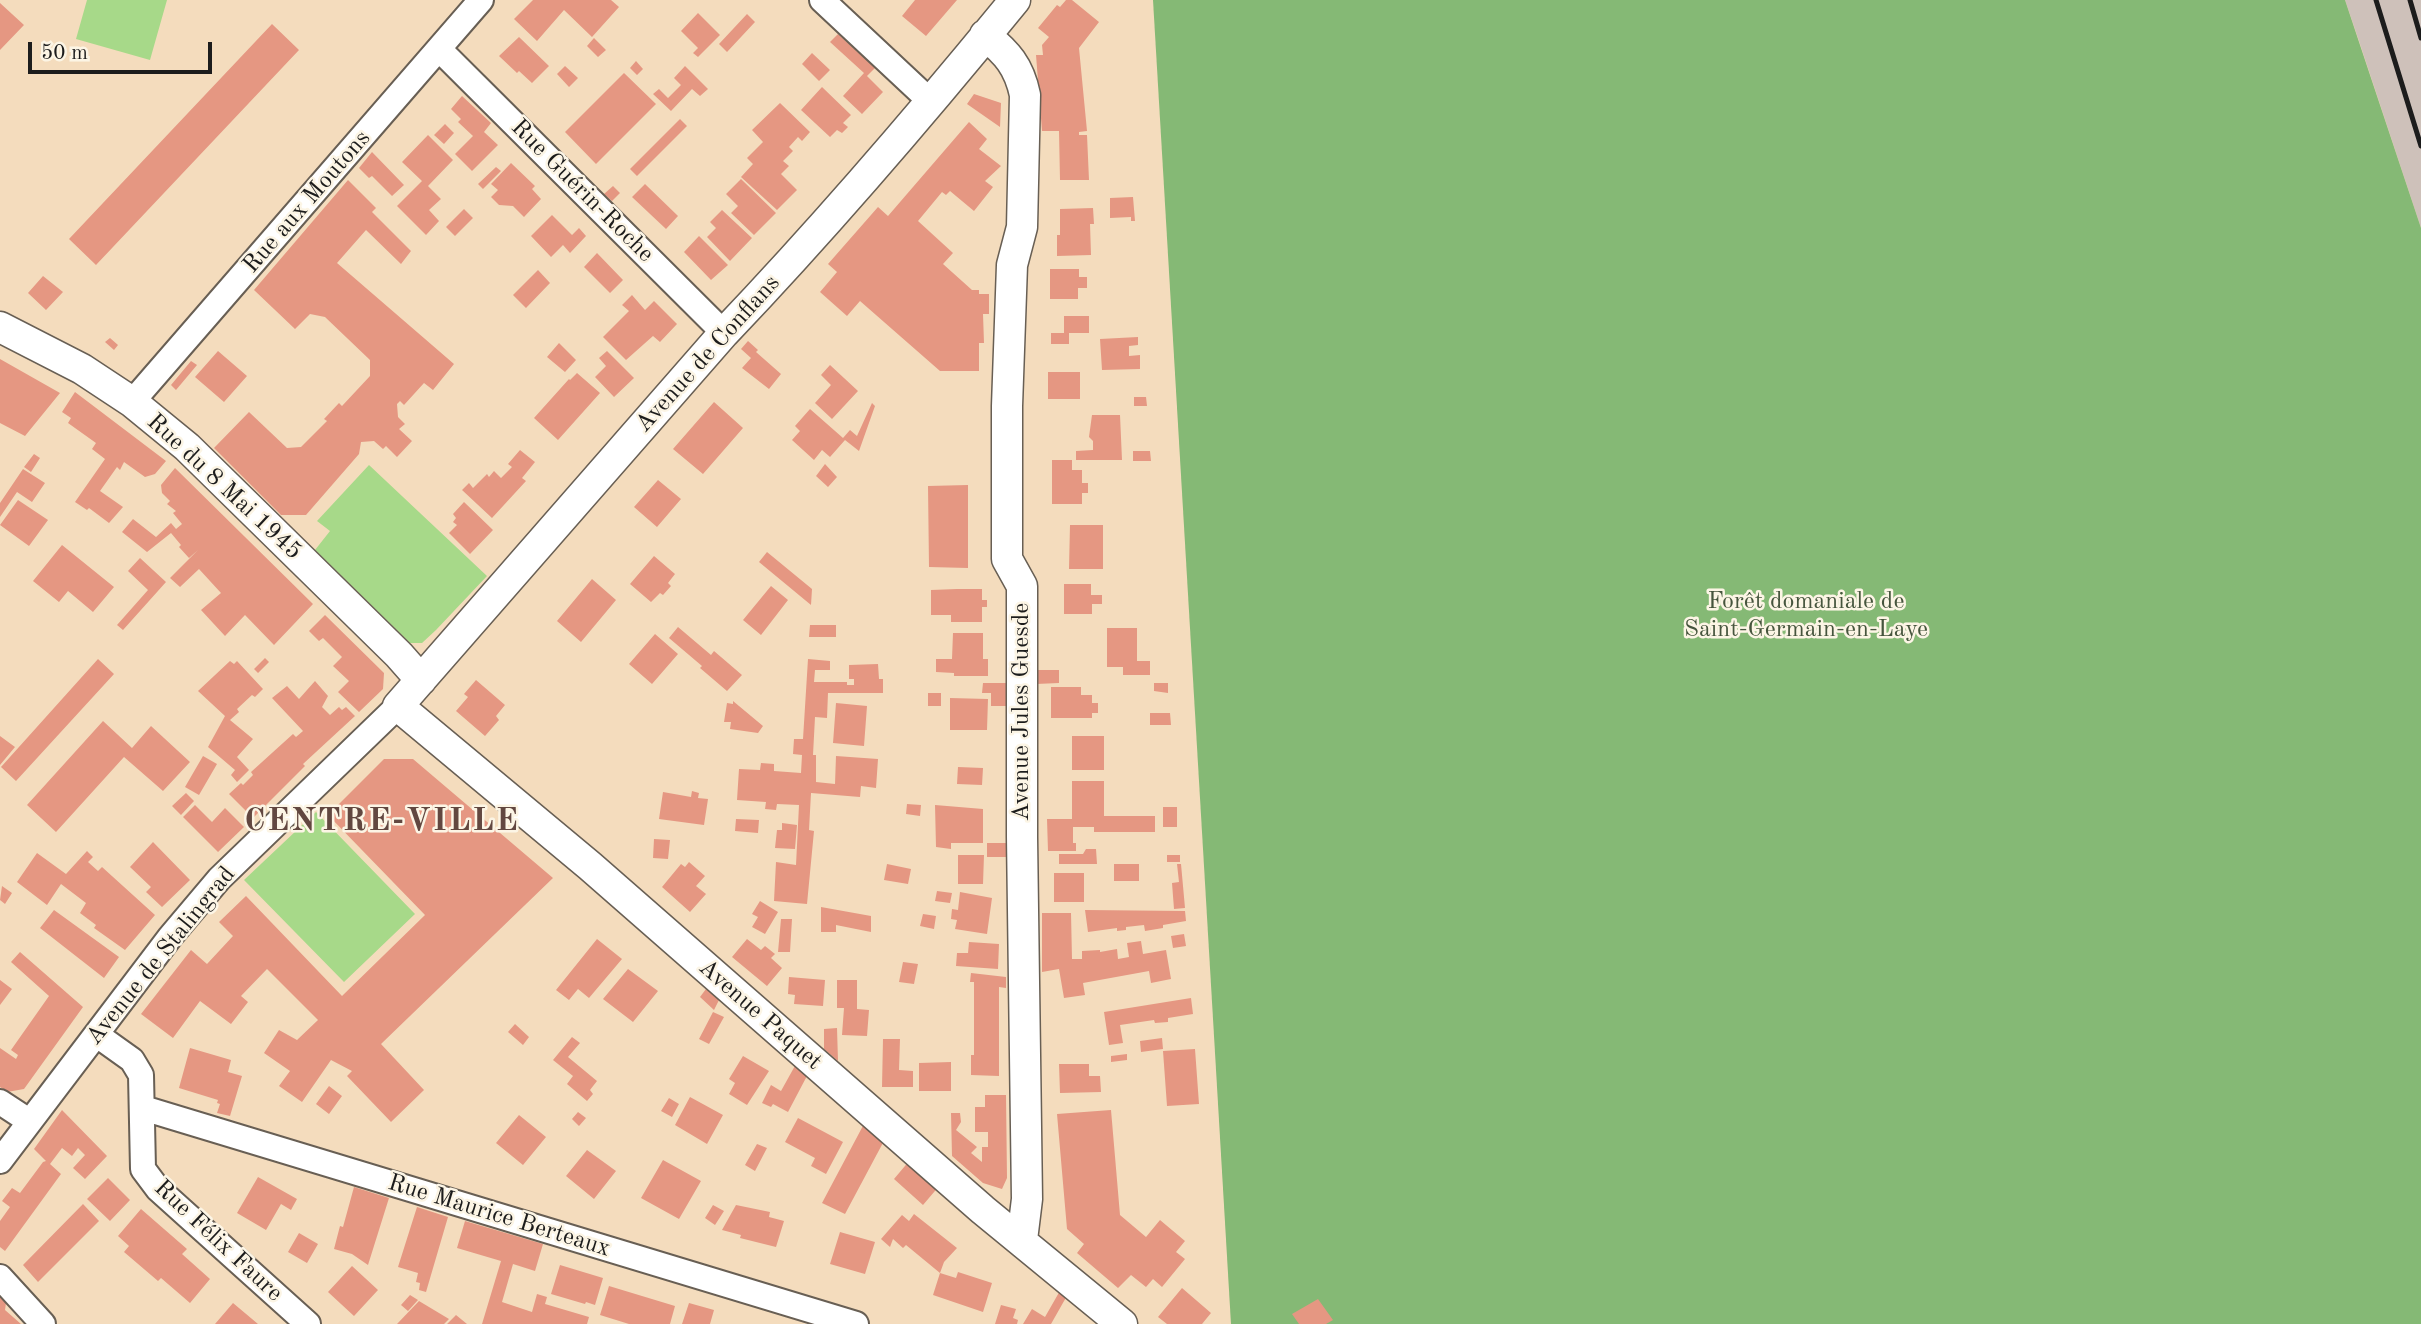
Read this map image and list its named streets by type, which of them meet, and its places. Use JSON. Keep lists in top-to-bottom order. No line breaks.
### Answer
{"streets":{"street":["Rue Guérin-Roche","Rue aux Moutons","Avenue de Conflans","Rue du 8 Mai 1945","Avenue Jules Guesde","Avenue de Stalingrad","Avenue Paquet","Rue Maurice Berteaux","Rue Félix Faure"]},"crossings":[["Rue Guérin-Roche","Rue aux Moutons"],["Rue Guérin-Roche","Avenue de Conflans"],["Rue aux Moutons","Rue du 8 Mai 1945"],["Avenue de Conflans","Rue du 8 Mai 1945"],["Avenue de Conflans","Avenue Jules Guesde"],["Avenue de Conflans","Avenue de Stalingrad"],["Avenue de Conflans","Avenue Paquet"],["Avenue Jules Guesde","Avenue Paquet"],["Avenue de Stalingrad","Avenue Paquet"],["Avenue de Stalingrad","Rue Félix Faure"],["Rue Maurice Berteaux","Rue Félix Faure"]],"districts":["CENTRE-VILLE"],"parks":["Forêt domaniale de Saint-Germain-en-Laye"],"scale_bar":"50 m"}
